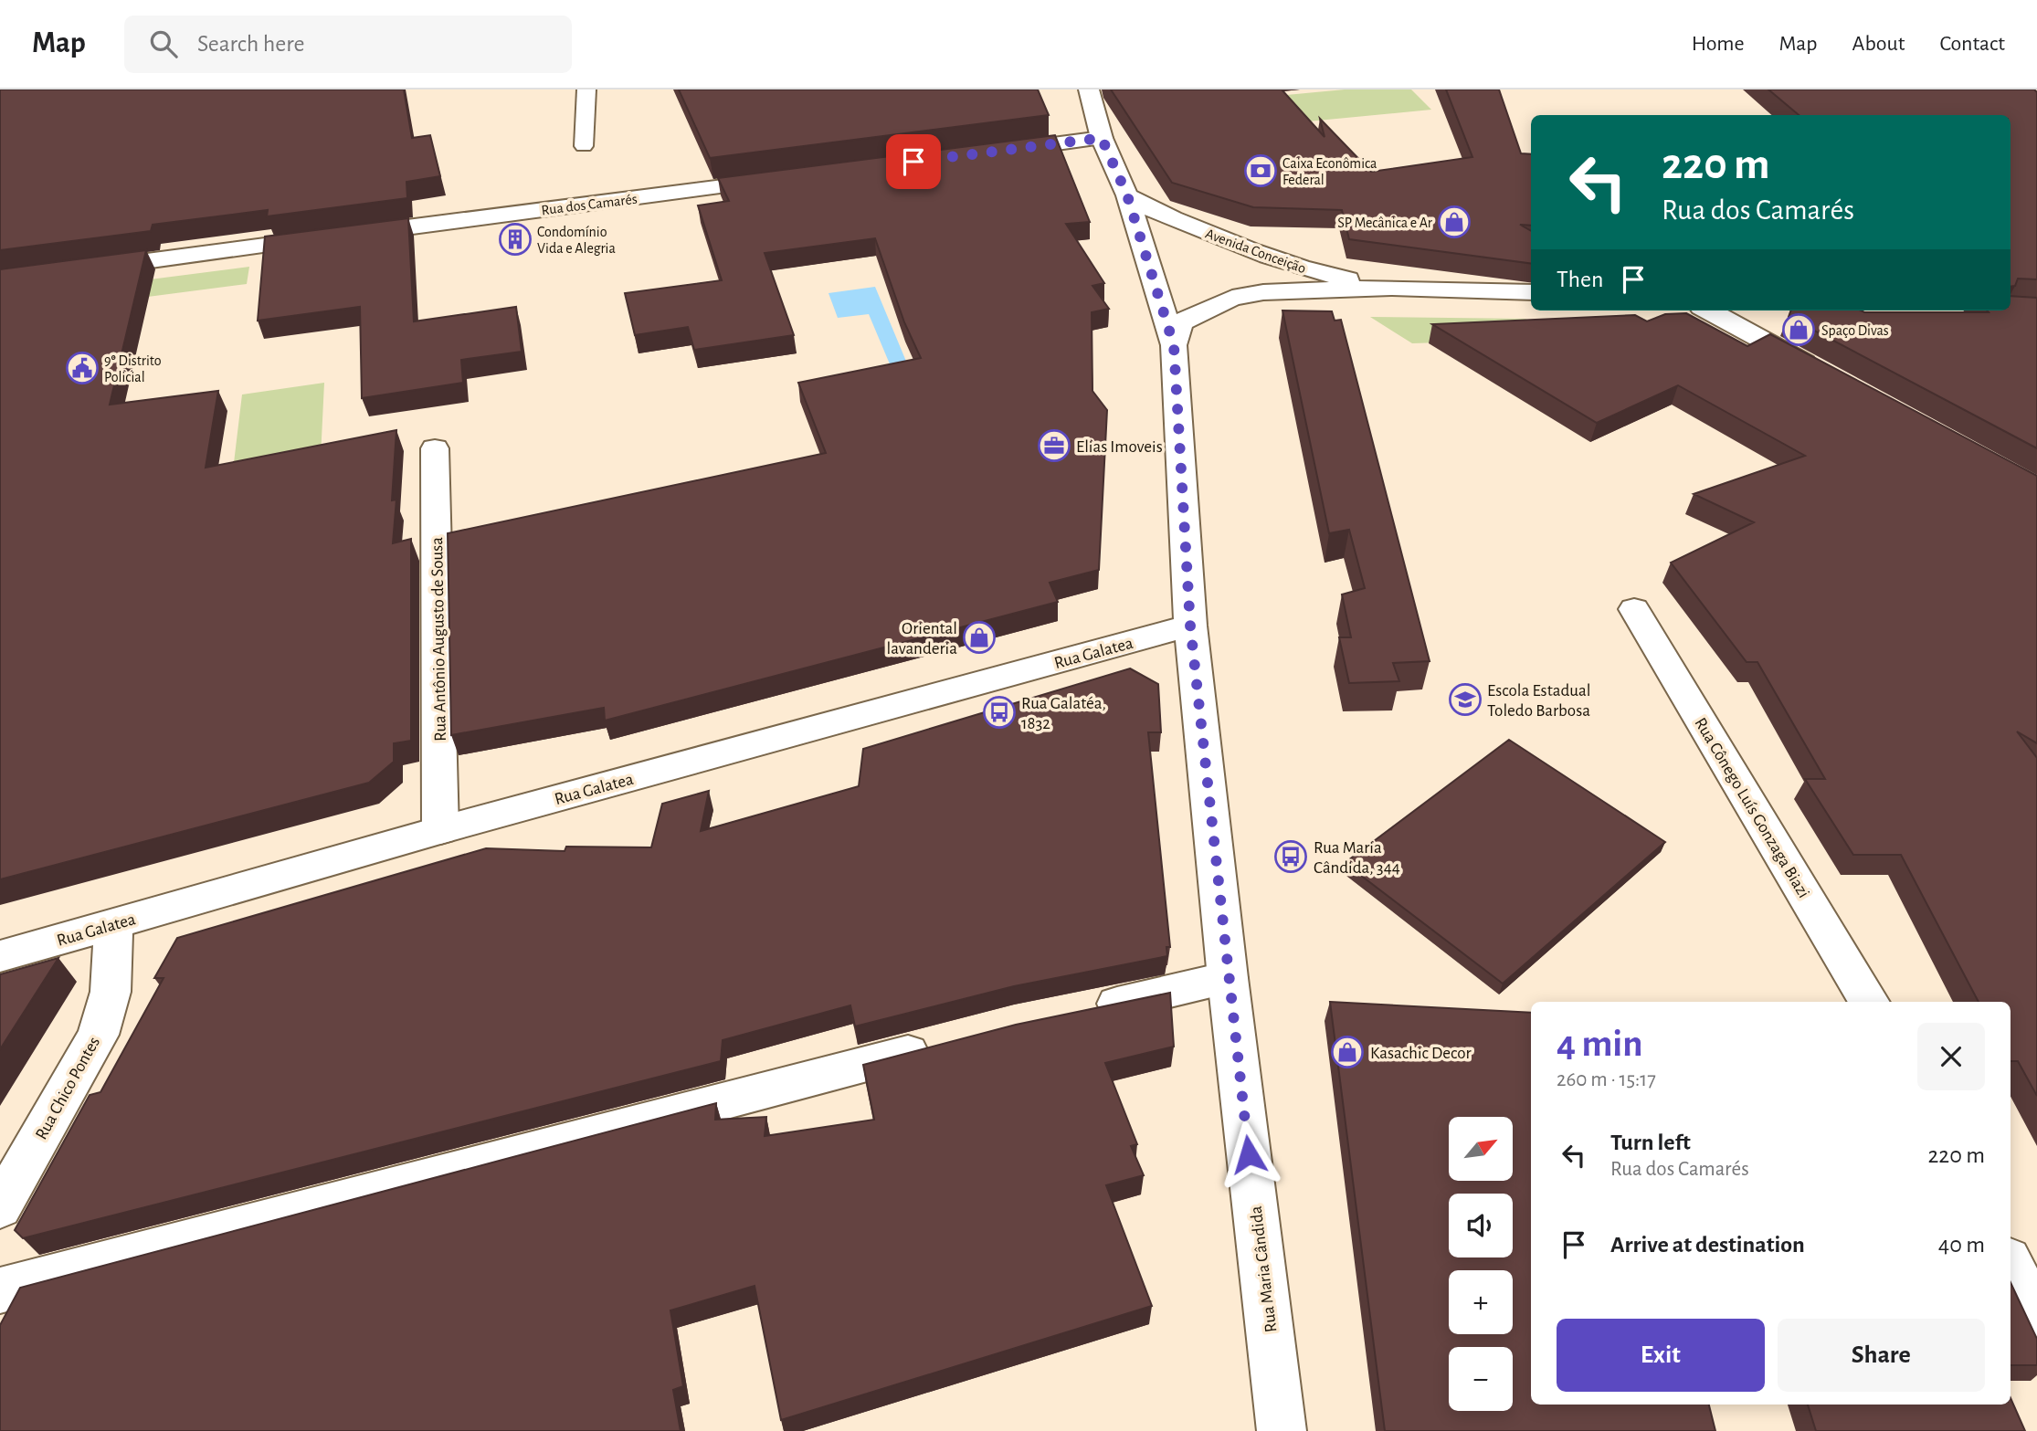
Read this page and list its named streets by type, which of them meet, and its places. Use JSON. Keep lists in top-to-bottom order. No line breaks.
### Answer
{"streets":{"main road":["Rua dos Camarés","Avenida Conceição","Rua Antônio Augusto de Sousa","Rua Galatea","Rua Cônego Luís Gonzaga Biazi","Rua Chico Pontes","Rua Maria Cândida"]},"crossings":[["Avenida Conceição","Rua Maria Cândida"],["Rua Antônio Augusto de Sousa","Rua Galatea"],["Rua Galatea","Rua Chico Pontes"],["Rua Galatea","Rua Maria Cândida"]],"places":{"bank":["Caixa Econômica Federal"],"shop":["SP Mecânica e Ar","Spaço Divas","Oriental lavanderia","Kasachic Decor"],"building":["Condomínio Vida e Alegria"],"public building":["9º Distrito Policial"],"office":["Elias Imoveis"],"school or university":["Escola Estadual Toledo Barbosa"],"bus stop":["Rua Galatéa, 1832","Rua Maria Cândida, 344"]},"north":"top right","page":{"header":"Map","search":"Search here","nav":["Home","Map","About","Contact"],"turn":["220 m","Rua dos Camarés"],"then":"Then","heading":["4 min","260 m · 15:17"],"list":[{"name":"Turn left","note":"Rua dos Camarés","value":"220 m"},{"name":"Arrive at destination","value":"40 m"}],"map_buttons":["+","−"],"buttons":["Exit","Share"]}}
